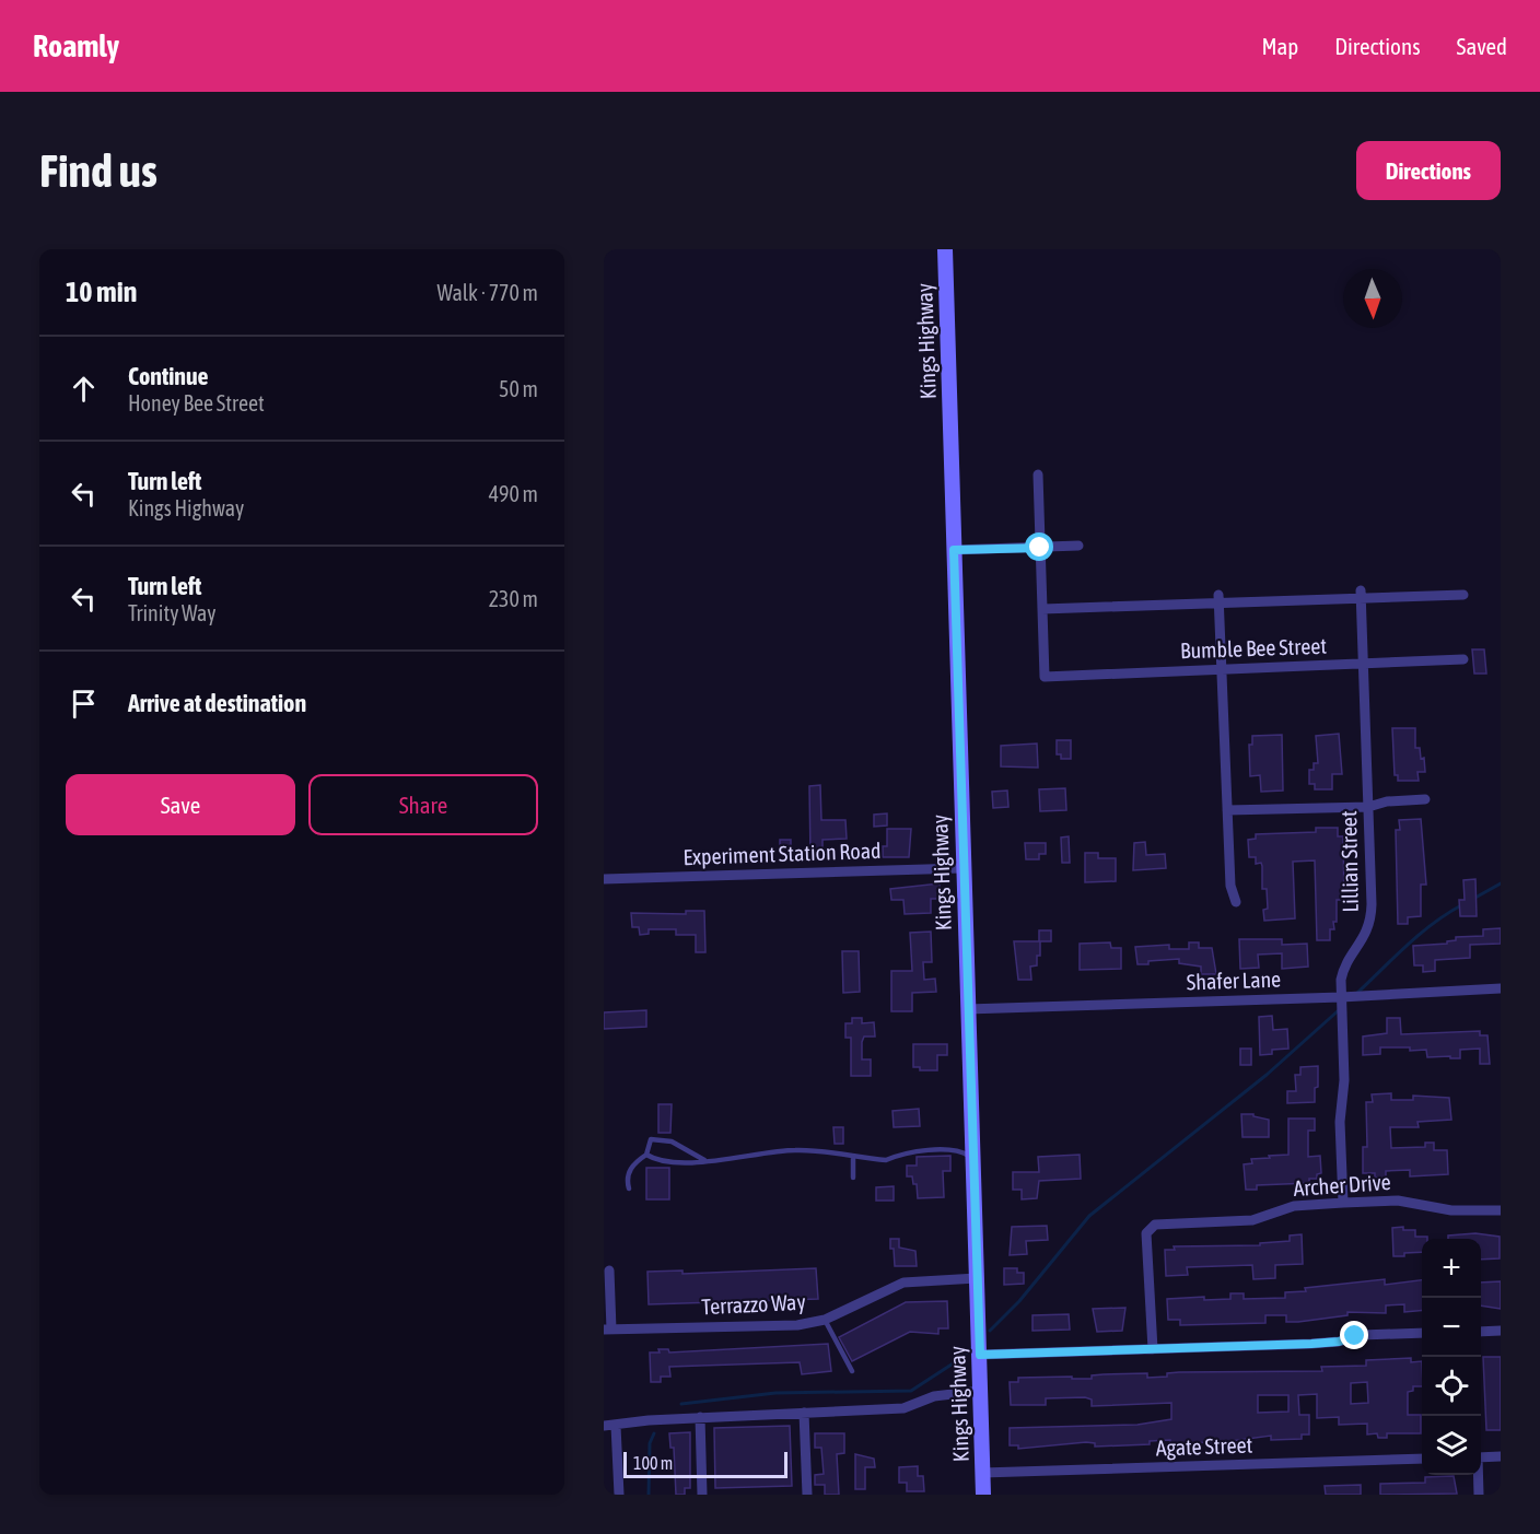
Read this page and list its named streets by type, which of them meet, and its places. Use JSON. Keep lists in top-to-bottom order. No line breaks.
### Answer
{"streets":{"street":["Kings Highway","Bumble Bee Street","Experiment Station Road","Lillian Street","Shafer Lane","Archer Drive","Terrazzo Way","Agate Street"]},"crossings":[["Kings Highway","Experiment Station Road"],["Kings Highway","Shafer Lane"],["Kings Highway","Terrazzo Way"],["Kings Highway","Agate Street"],["Bumble Bee Street","Lillian Street"],["Lillian Street","Shafer Lane"],["Lillian Street","Archer Drive"]],"scale_bar":"100 m","north":"bottom","page":{"header":"Roamly","nav":["Map","Directions","Saved"],"buttons":["Directions",["Save","Share"]],"title":"Find us","heading":["10 min","Walk · 770 m"],"list":[["Continue","Honey Bee Street","50 m"],["Turn left","Kings Highway","490 m"],["Turn left","Trinity Way","230 m"],"Arrive at destination"],"map_buttons":["+","−"],"scale":"100 m"}}
